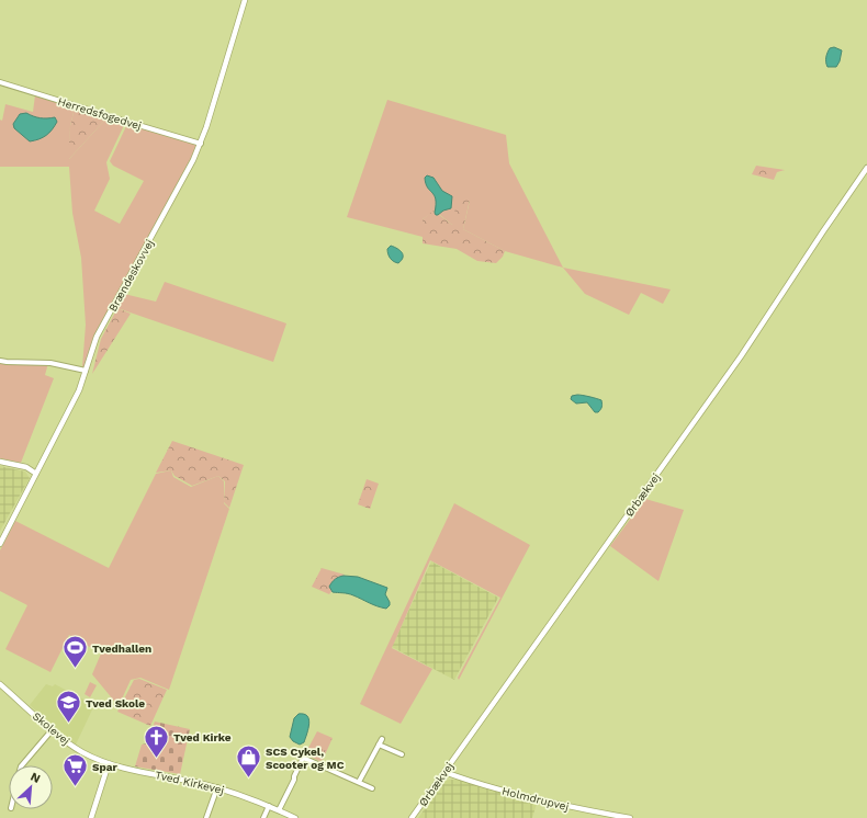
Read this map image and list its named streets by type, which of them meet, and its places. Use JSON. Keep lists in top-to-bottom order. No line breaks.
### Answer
{"streets":{"street":["Herredsfogedvej","Brændeskovvej","Ørbækvej","Skolevej","Tved Kirkevej","Holmdrupvej"]},"crossings":[["Herredsfogedvej","Brændeskovvej"],["Ørbækvej","Holmdrupvej"],["Skolevej","Tved Kirkevej"]],"places":{"sports":["Tvedhallen"],"school or university":["Tved Skole"],"church":["Tved Kirke"],"shop":["SCS Cykel, Scooter og MC"],"supermarket":["Spar"]},"north":"top right"}
